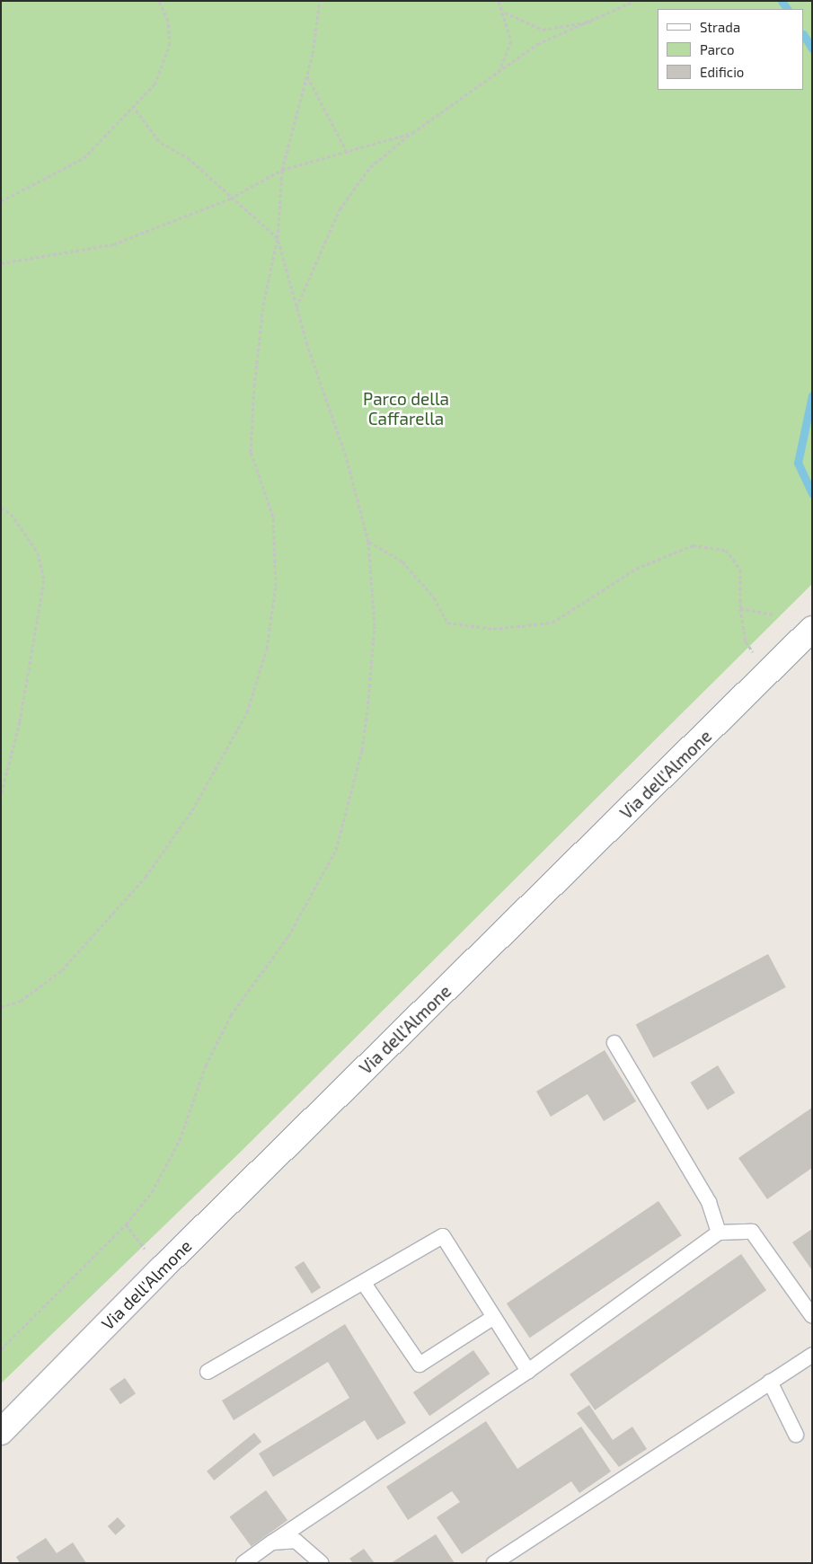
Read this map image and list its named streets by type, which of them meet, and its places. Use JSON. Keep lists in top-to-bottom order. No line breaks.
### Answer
{"streets":{"main road":["Via dell'Almone"]},"parks":["Parco della Caffarella"],"legend":["Strada","Parco","Edificio"]}
